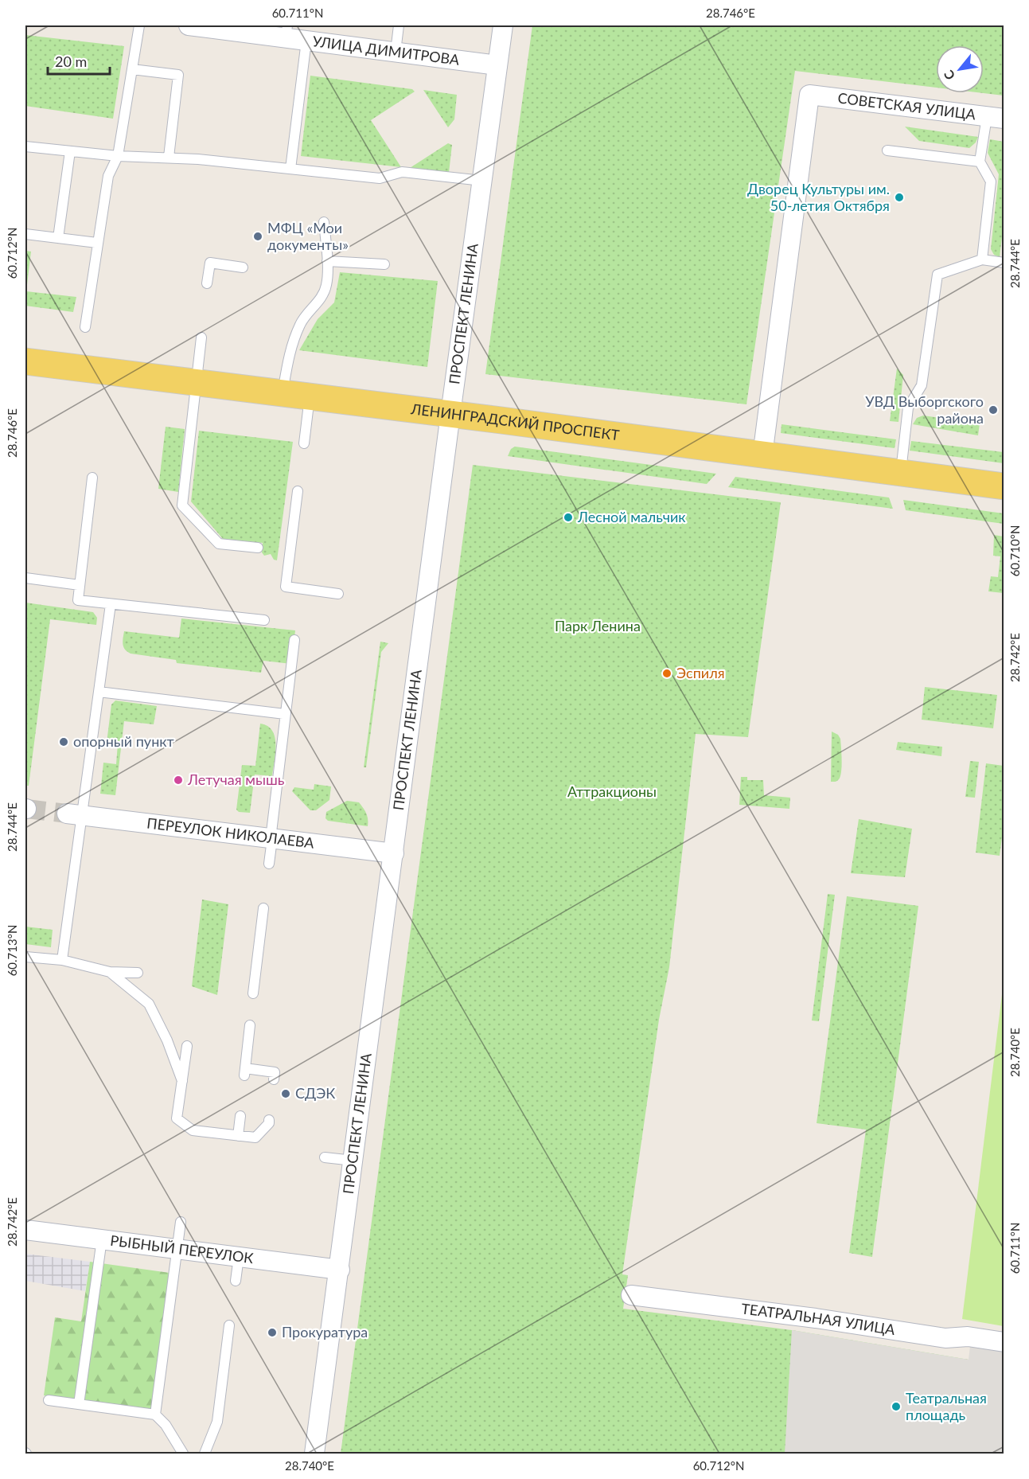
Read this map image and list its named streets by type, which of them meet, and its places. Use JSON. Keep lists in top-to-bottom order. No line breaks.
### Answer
{"streets":{"main road":["ЛЕНИНГРАДСКИЙ ПРОСПЕКТ"],"street":["УЛИЦА ДИМИТРОВА","СОВЕТСКАЯ УЛИЦА","ПРОСПЕКТ ЛЕНИНА","ПЕРЕУЛОК НИКОЛАЕВА","РЫБНЫЙ ПЕРЕУЛОК","ТЕАТРАЛЬНАЯ УЛИЦА"]},"crossings":[["УЛИЦА ДИМИТРОВА","ПРОСПЕКТ ЛЕНИНА"],["СОВЕТСКАЯ УЛИЦА","ЛЕНИНГРАДСКИЙ ПРОСПЕКТ"],["ПРОСПЕКТ ЛЕНИНА","ЛЕНИНГРАДСКИЙ ПРОСПЕКТ"],["ПРОСПЕКТ ЛЕНИНА","ПЕРЕУЛОК НИКОЛАЕВА"],["ПРОСПЕКТ ЛЕНИНА","РЫБНЫЙ ПЕРЕУЛОК"]],"parks":["Парк Ленина","Аттракционы"],"places":["Дворец Культуры им. 50-летия Октября","МФЦ «Мои документы»","УВД Выборгского района","Лесной мальчик","Эспиля","опорный пункт","Летучая мышь","СДЭК","Прокуратура","Театральная площадь"],"scale_bar":"20 m","north":"bottom left","coordinates":["60.711°N","28.746°E","60.712°N","28.744°E","60.710°N","28.742°E","60.713°N","28.740°E"]}
